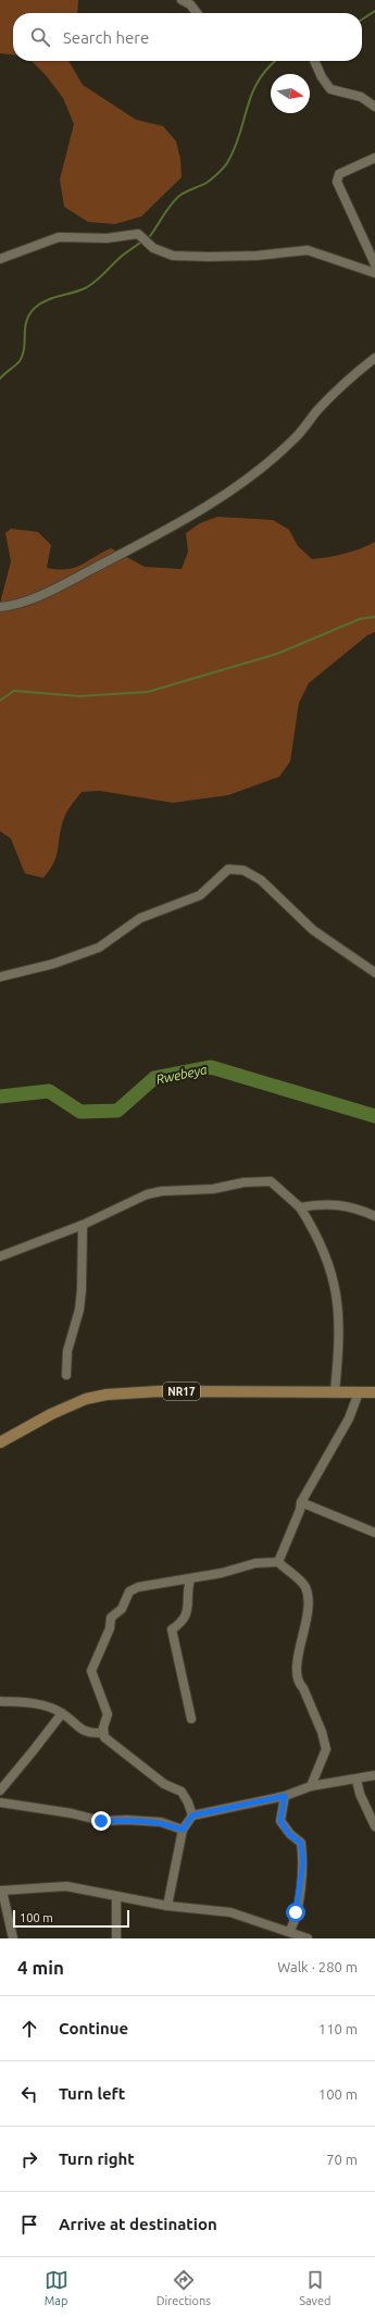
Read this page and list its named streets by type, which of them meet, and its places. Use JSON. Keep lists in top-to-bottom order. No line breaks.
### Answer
{"streets":{"main road":["NR17"]},"water":["Rwebeya"],"scale_bar":"100 m","north":"right","page":{"search":"Search here","scale":"100 m","heading":["4 min","Walk · 280 m"],"list":[["Continue","110 m"],["Turn left","100 m"],["Turn right","70 m"],"Arrive at destination"],"nav":["Map","Directions","Saved"]}}
